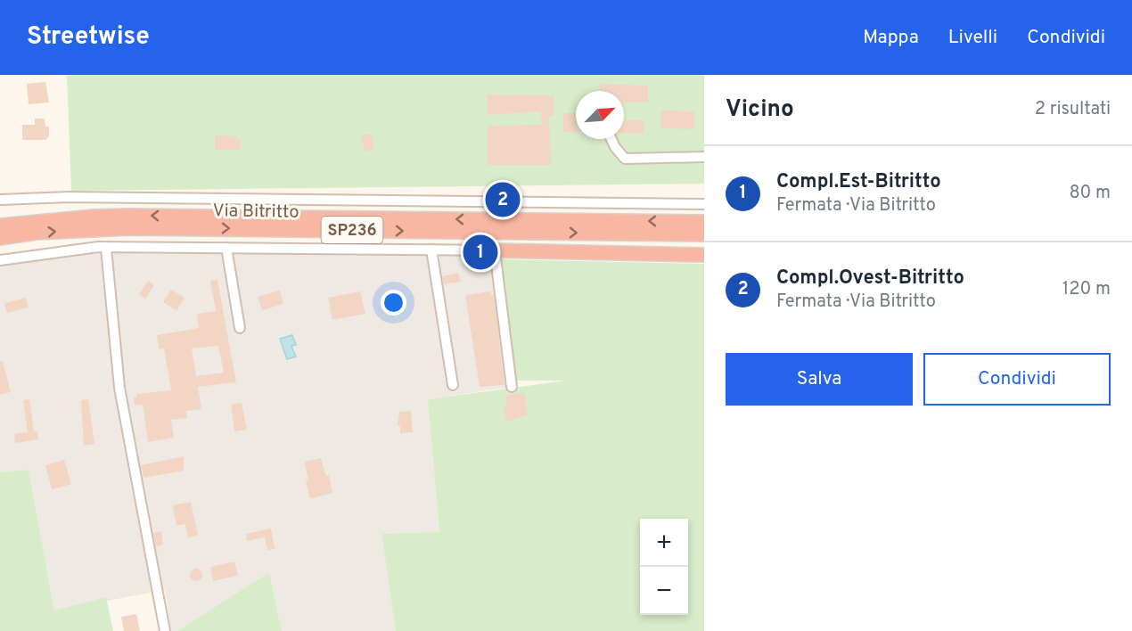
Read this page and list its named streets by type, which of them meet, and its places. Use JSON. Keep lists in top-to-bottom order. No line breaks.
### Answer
{"streets":{"highway":["Via Bitritto","SP236"]},"north":"top right","page":{"header":"Streetwise","nav":["Mappa","Livelli","Condividi"],"heading":["Vicino","2 risultati"],"list":[{"mark":"1","name":"Compl.Est-Bitritto","note":"Fermata · Via Bitritto","value":"80 m"},{"mark":"2","name":"Compl.Ovest-Bitritto","note":"Fermata · Via Bitritto","value":"120 m"}],"pins":["2","1"],"buttons":["Salva","Condividi"],"map_buttons":["+","−"]}}
